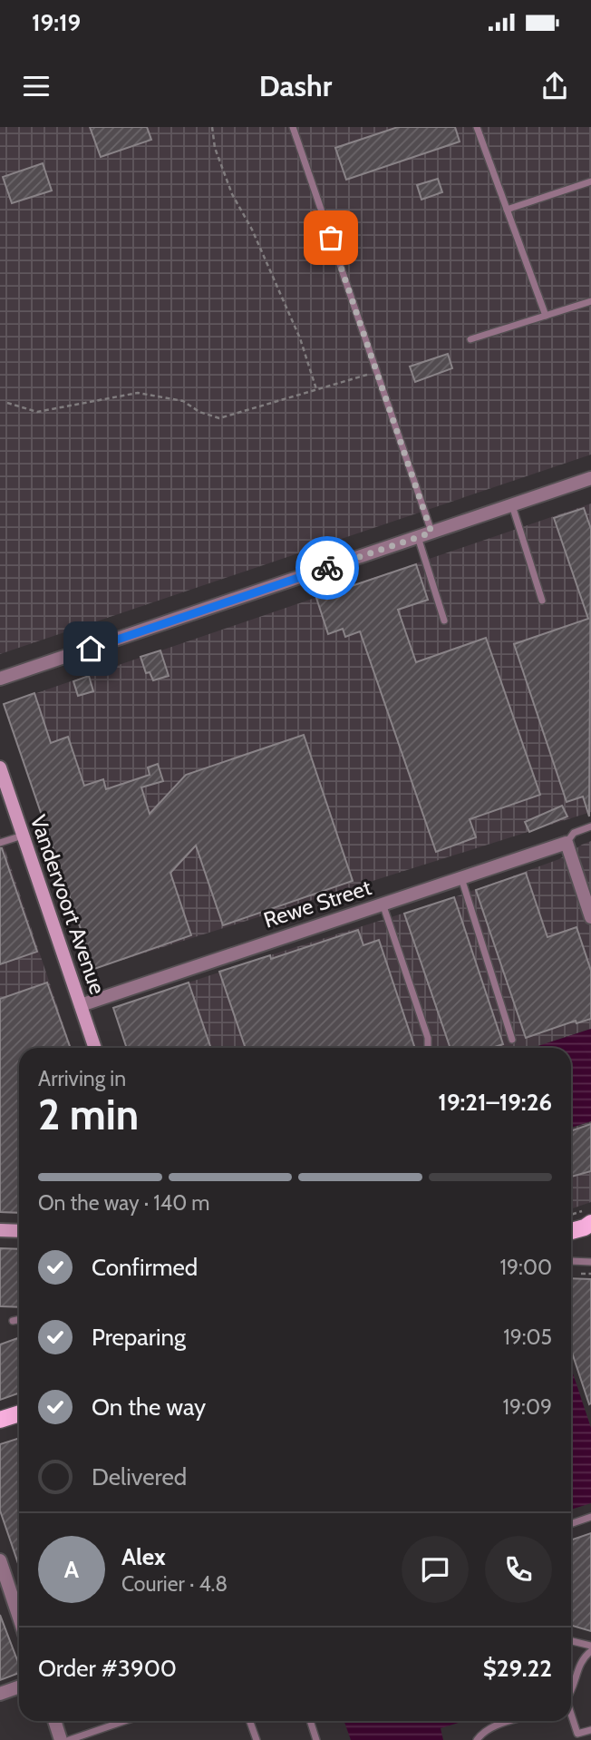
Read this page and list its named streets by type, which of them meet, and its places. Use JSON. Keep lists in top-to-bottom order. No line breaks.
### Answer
{"streets":{"main road":["Vandervoort Avenue"],"street":["Rewe Street"]},"crossings":[["Rewe Street","Vandervoort Avenue"]],"page":{"status":"19:19","header":"Dashr","heading":["2 min","Arriving in","19:21–19:26"],"panel":["Alex","Courier · 4.8","Order #3900","$29.22"],"bar":"On the way · 140 m","list":[["Confirmed","19:00"],["Preparing","19:05"],["On the way","19:09"],"Delivered"],"round":"A"}}
